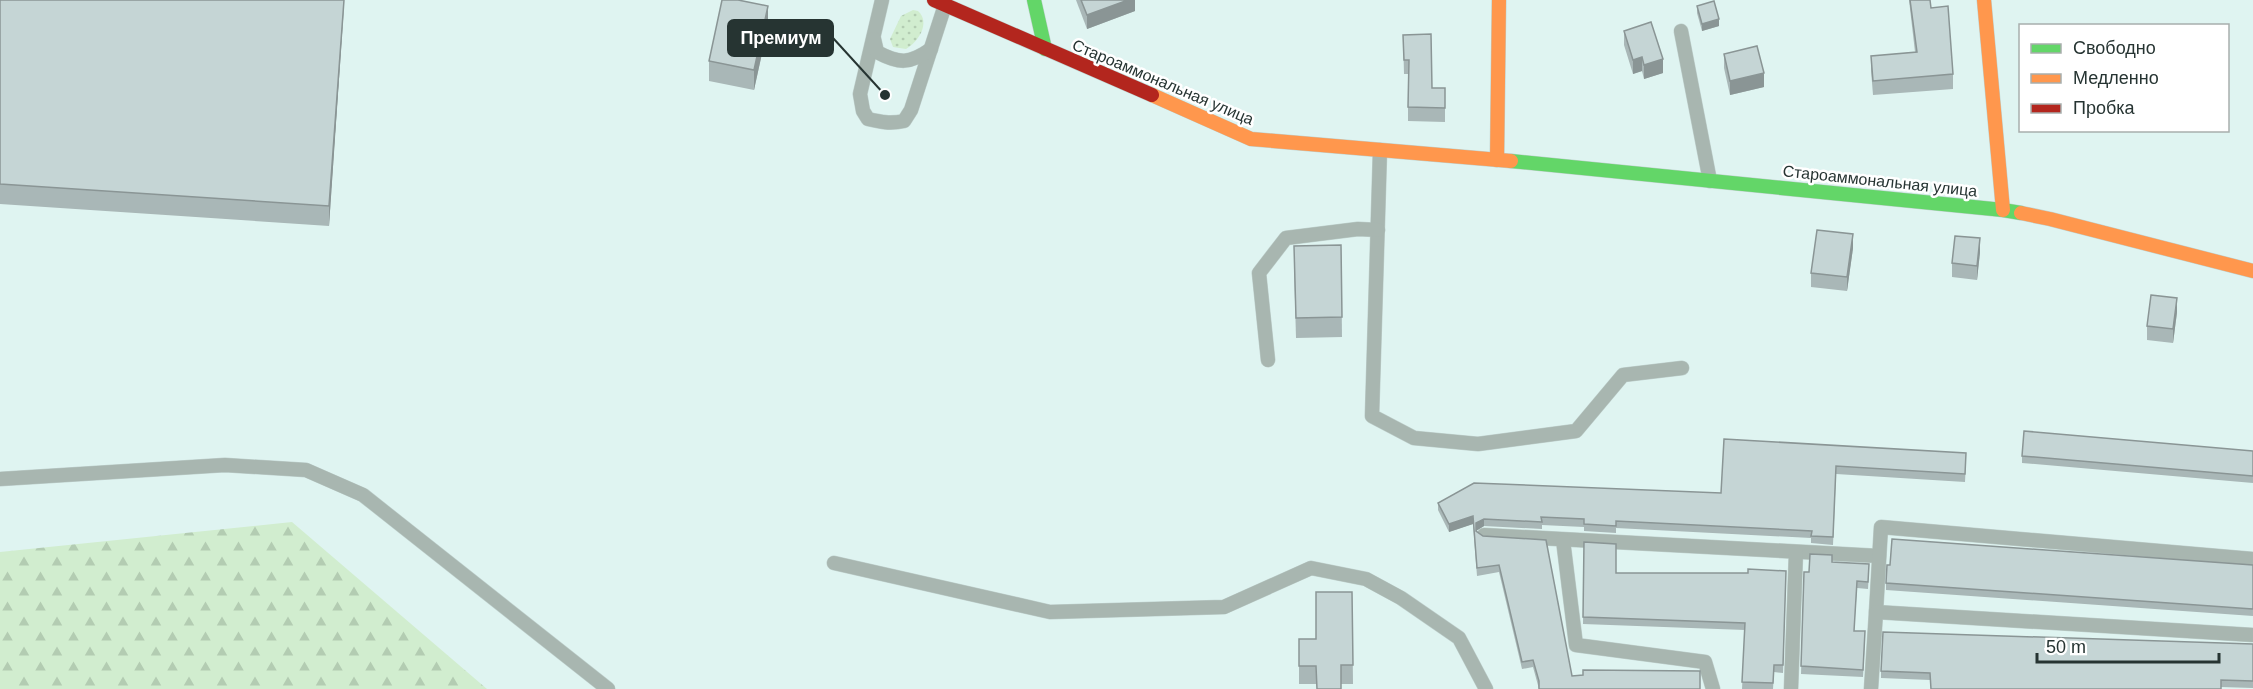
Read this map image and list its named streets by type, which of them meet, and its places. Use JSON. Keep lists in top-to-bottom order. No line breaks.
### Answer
{"streets":{"street":["Староаммональная улица"]},"places":["Премиум"],"legend":["Свободно","Медленно","Пробка"],"scale_bar":"50 m"}
